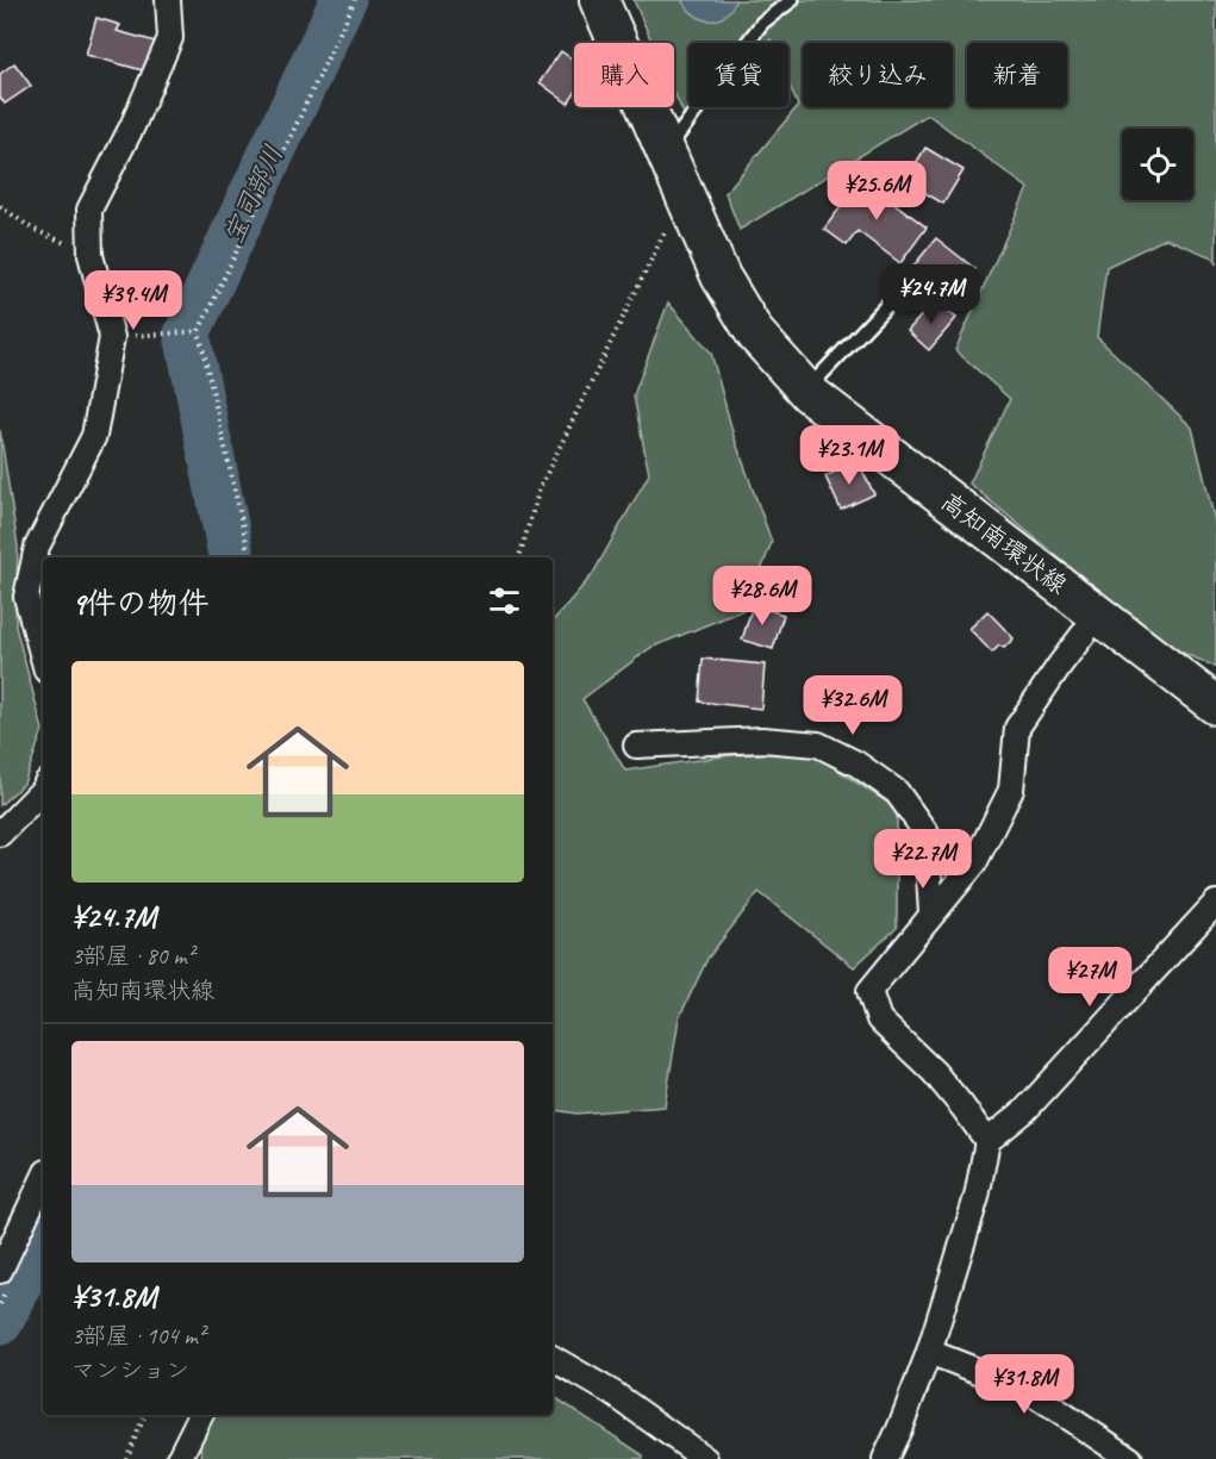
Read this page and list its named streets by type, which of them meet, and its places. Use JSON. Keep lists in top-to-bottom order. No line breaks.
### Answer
{"streets":{"main road":["高知南環状線"]},"water":["宝司部川"],"page":{"chip":["購入","賃貸","絞り込み","新着"],"price":["¥25.6M","¥24.7M","¥39.4M","¥23.1M","¥28.6M","¥32.6M","¥22.7M","¥27M","¥31.8M"],"heading":"9件の物件","list":[{"name":"¥24.7M","note":"3部屋 · 80 m² · 高知南環状線"},{"name":"¥31.8M","note":"3部屋 · 104 m² · マンション"}]}}
